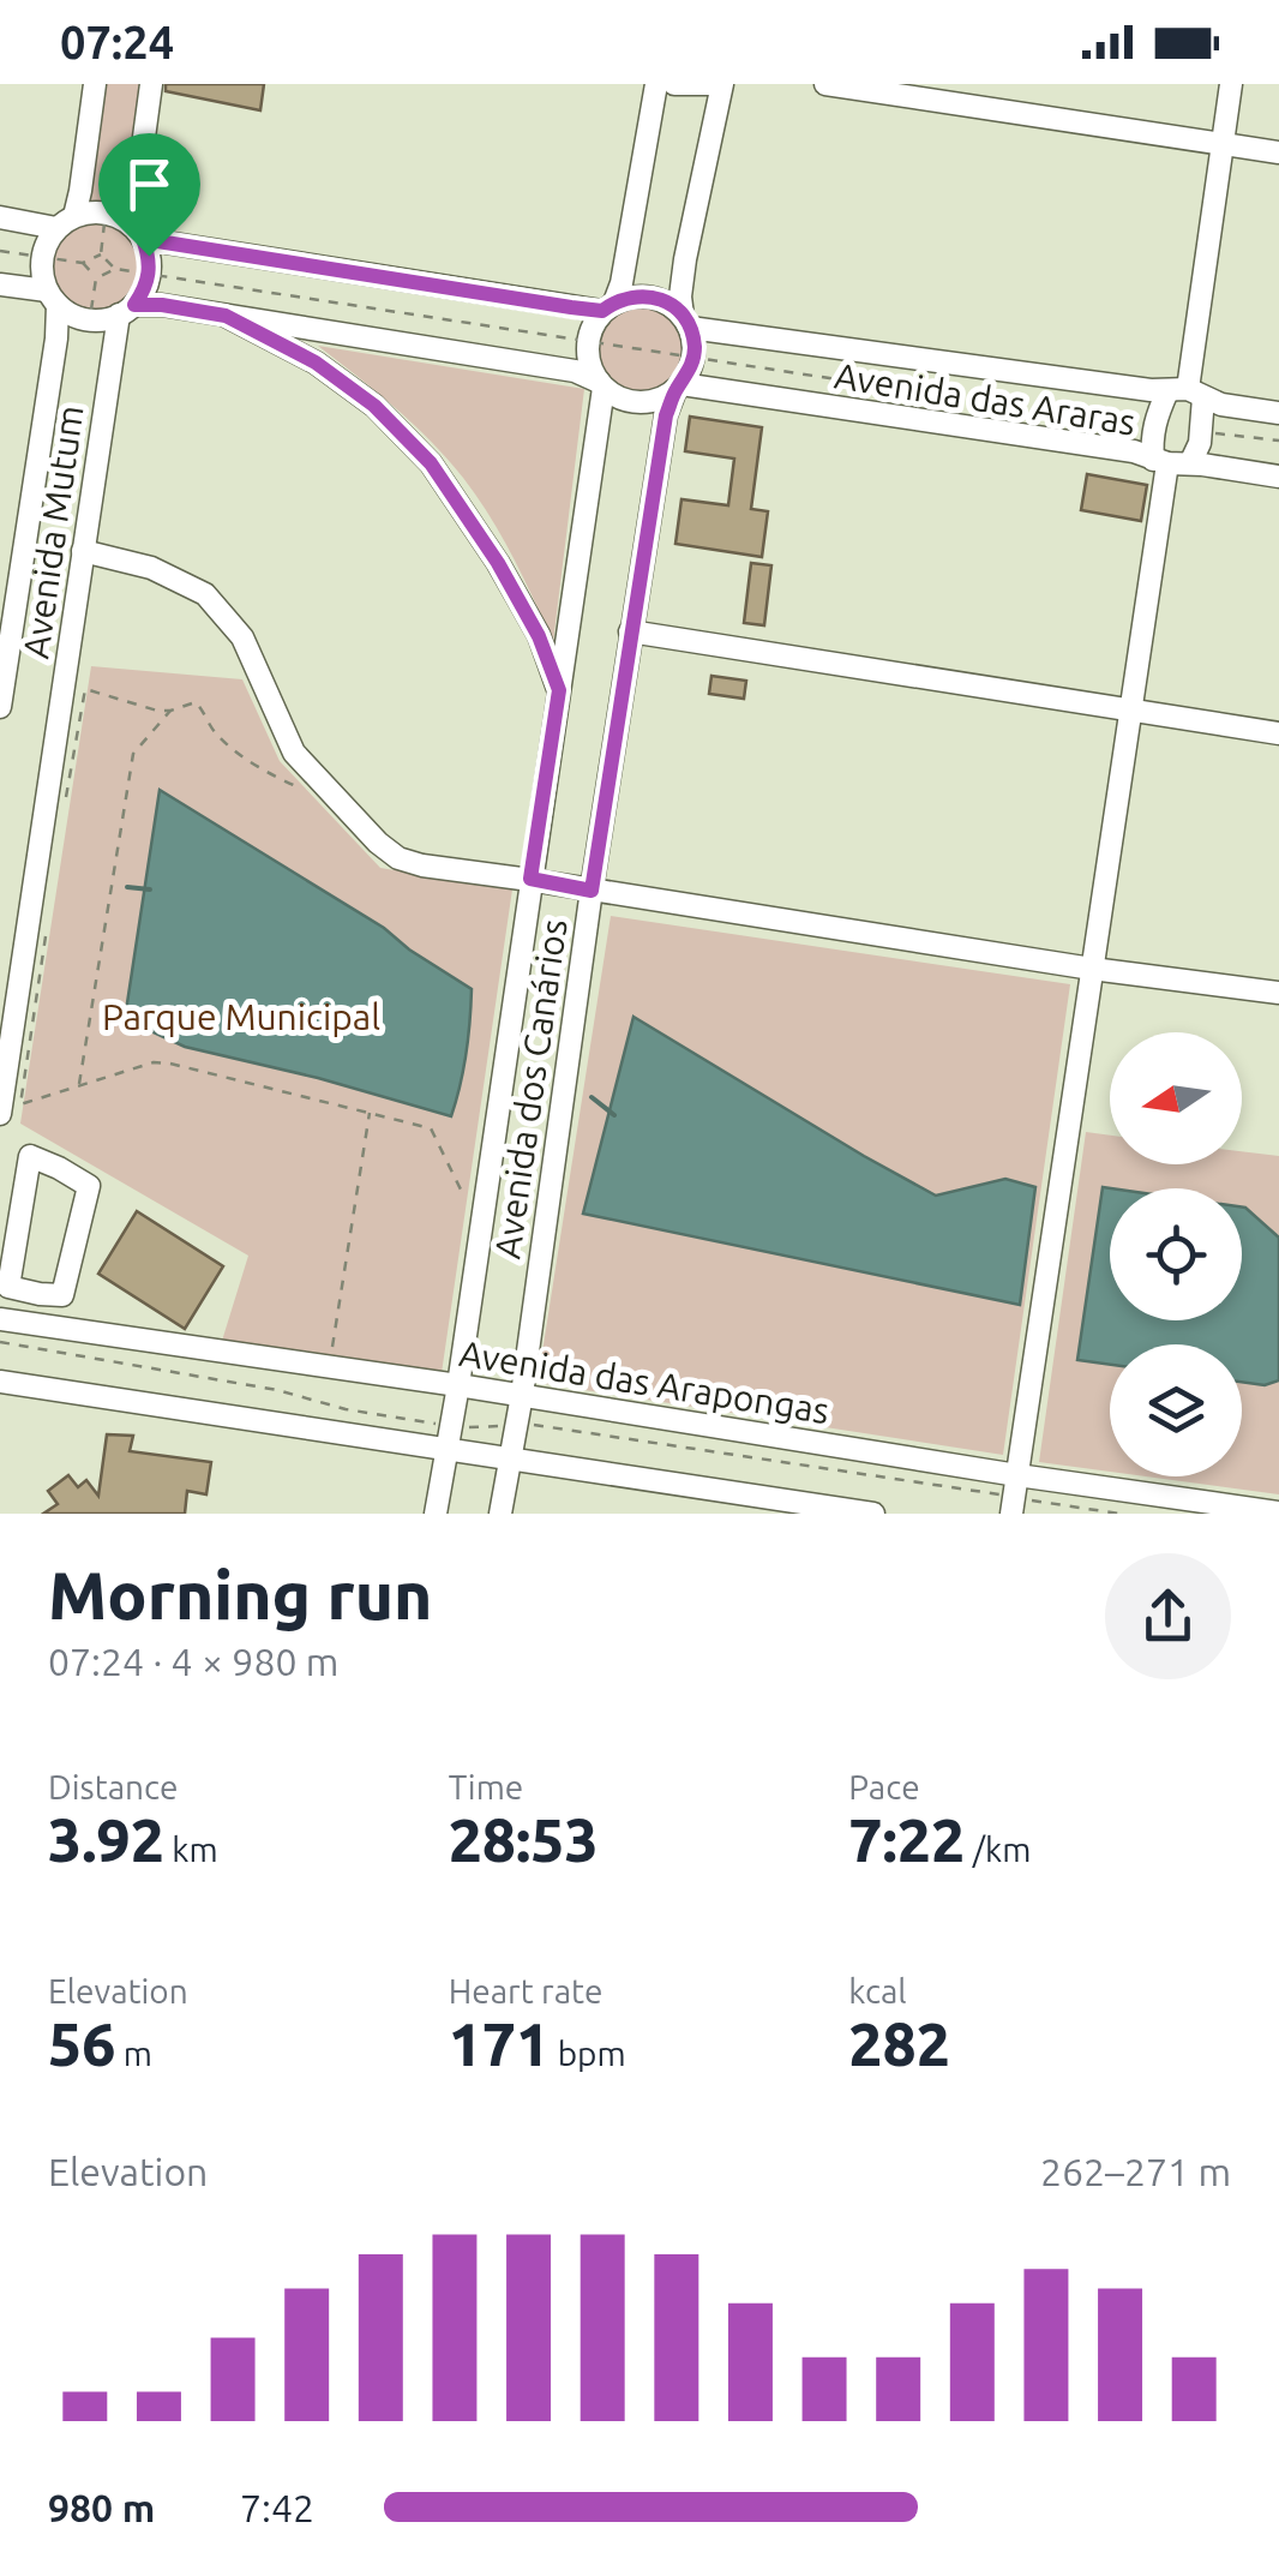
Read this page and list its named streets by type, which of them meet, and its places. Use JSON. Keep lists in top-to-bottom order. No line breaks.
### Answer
{"streets":{"street":["Avenida das Araras","Avenida Mutum","Avenida dos Canários","Avenida das Arapongas"]},"crossings":[["Avenida das Araras","Avenida dos Canários"],["Avenida dos Canários","Avenida das Arapongas"]],"parks":["Parque Municipal"],"north":"left","page":{"status":"07:24","heading":["Morning run","07:24 · 4 × 980 m"],"stats":[["Distance","3.92 km"],["Time","28:53"],["Pace","7:22 /km"],["Elevation","56 m"],["Heart rate","171 bpm"],["kcal","282"]],"chart":["Elevation","262–271 m"],"list":[{"name":"980 m","note":"7:42"}]}}
